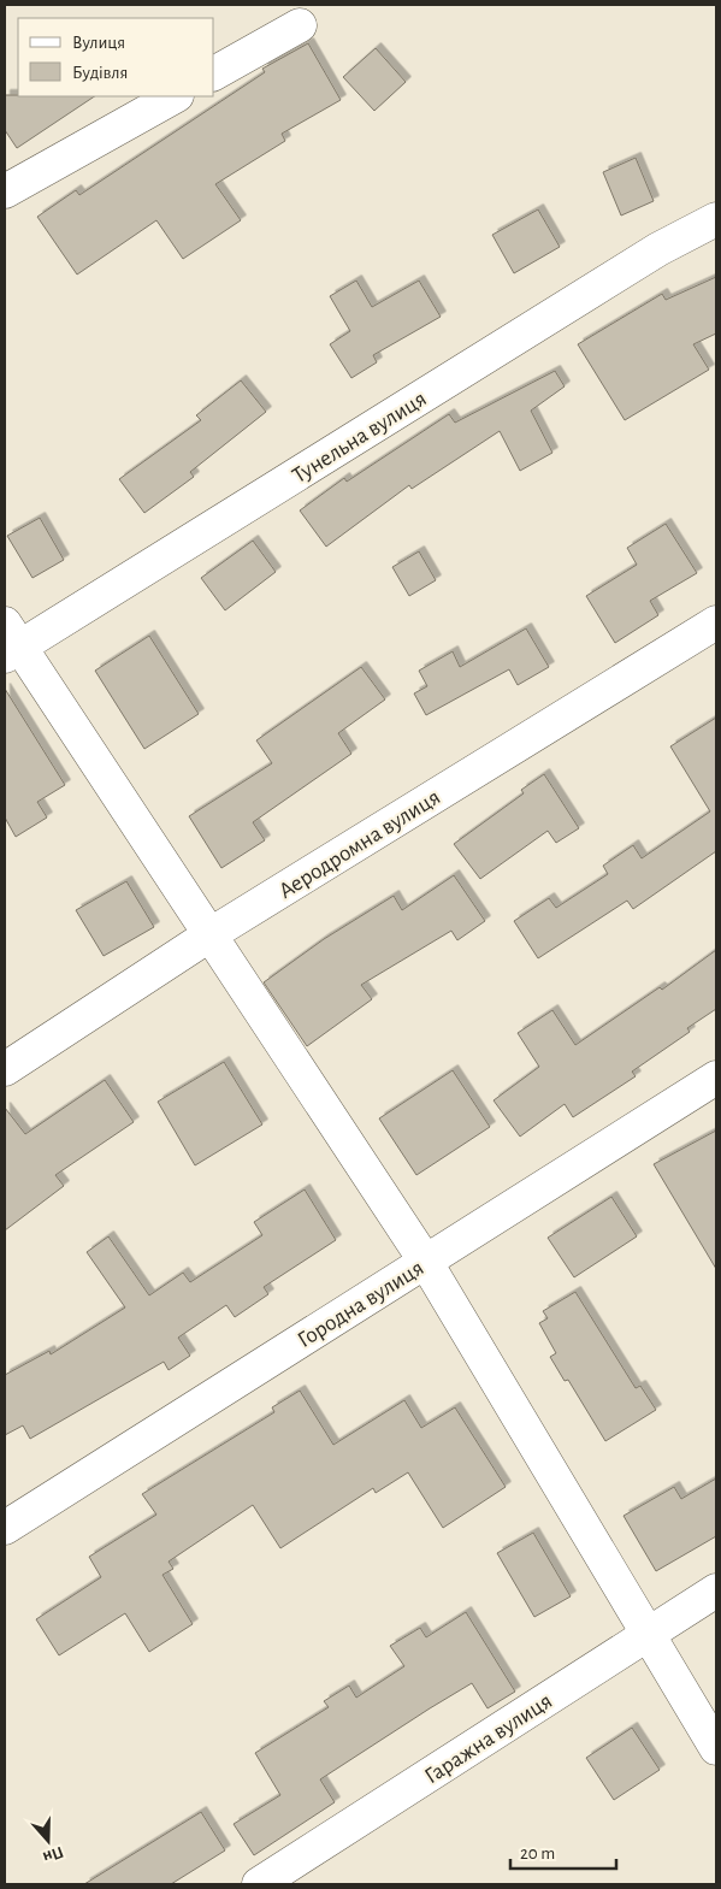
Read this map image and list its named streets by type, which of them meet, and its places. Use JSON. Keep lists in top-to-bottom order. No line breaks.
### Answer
{"streets":{"street":["Тунельна вулиця","Аеродромна вулиця","Городна вулиця","Гаражна вулиця"]},"legend":["Вулиця","Будівля"],"scale_bar":"20 m","north":"bottom"}
